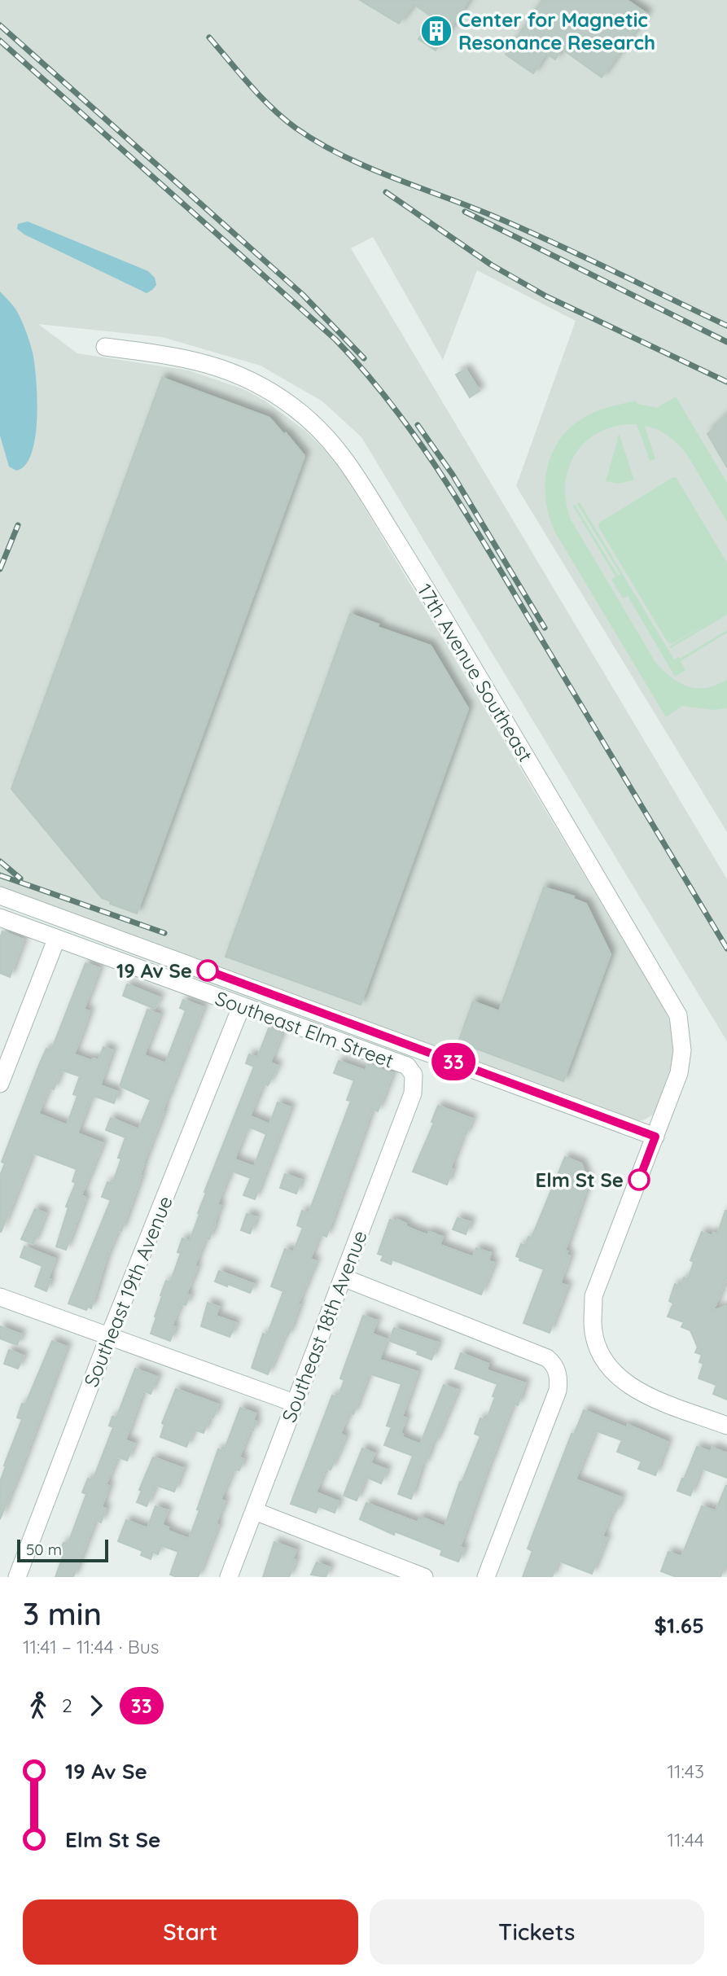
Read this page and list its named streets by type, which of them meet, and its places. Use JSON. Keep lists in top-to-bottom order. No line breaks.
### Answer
{"streets":{"street":["17th Avenue Southeast","Southeast Elm Street","Southeast 19th Avenue","Southeast 18th Avenue"]},"crossings":[["17th Avenue Southeast","Southeast Elm Street"],["Southeast Elm Street","Southeast 19th Avenue"],["Southeast Elm Street","Southeast 18th Avenue"]],"places":{"building":["Center for Magnetic Resonance Research"],"other":["19 Av Se","Elm St Se"]},"lines":["bus line 33"],"scale_bar":"50 m","page":{"on_map":"33","scale":"50 m","heading":["3 min","11:41 – 11:44 · Bus","$1.65"],"legs":["2","33"],"list":[{"name":"19 Av Se","value":"11:43"},{"name":"Elm St Se","value":"11:44"}],"buttons":["Start","Tickets"]}}
